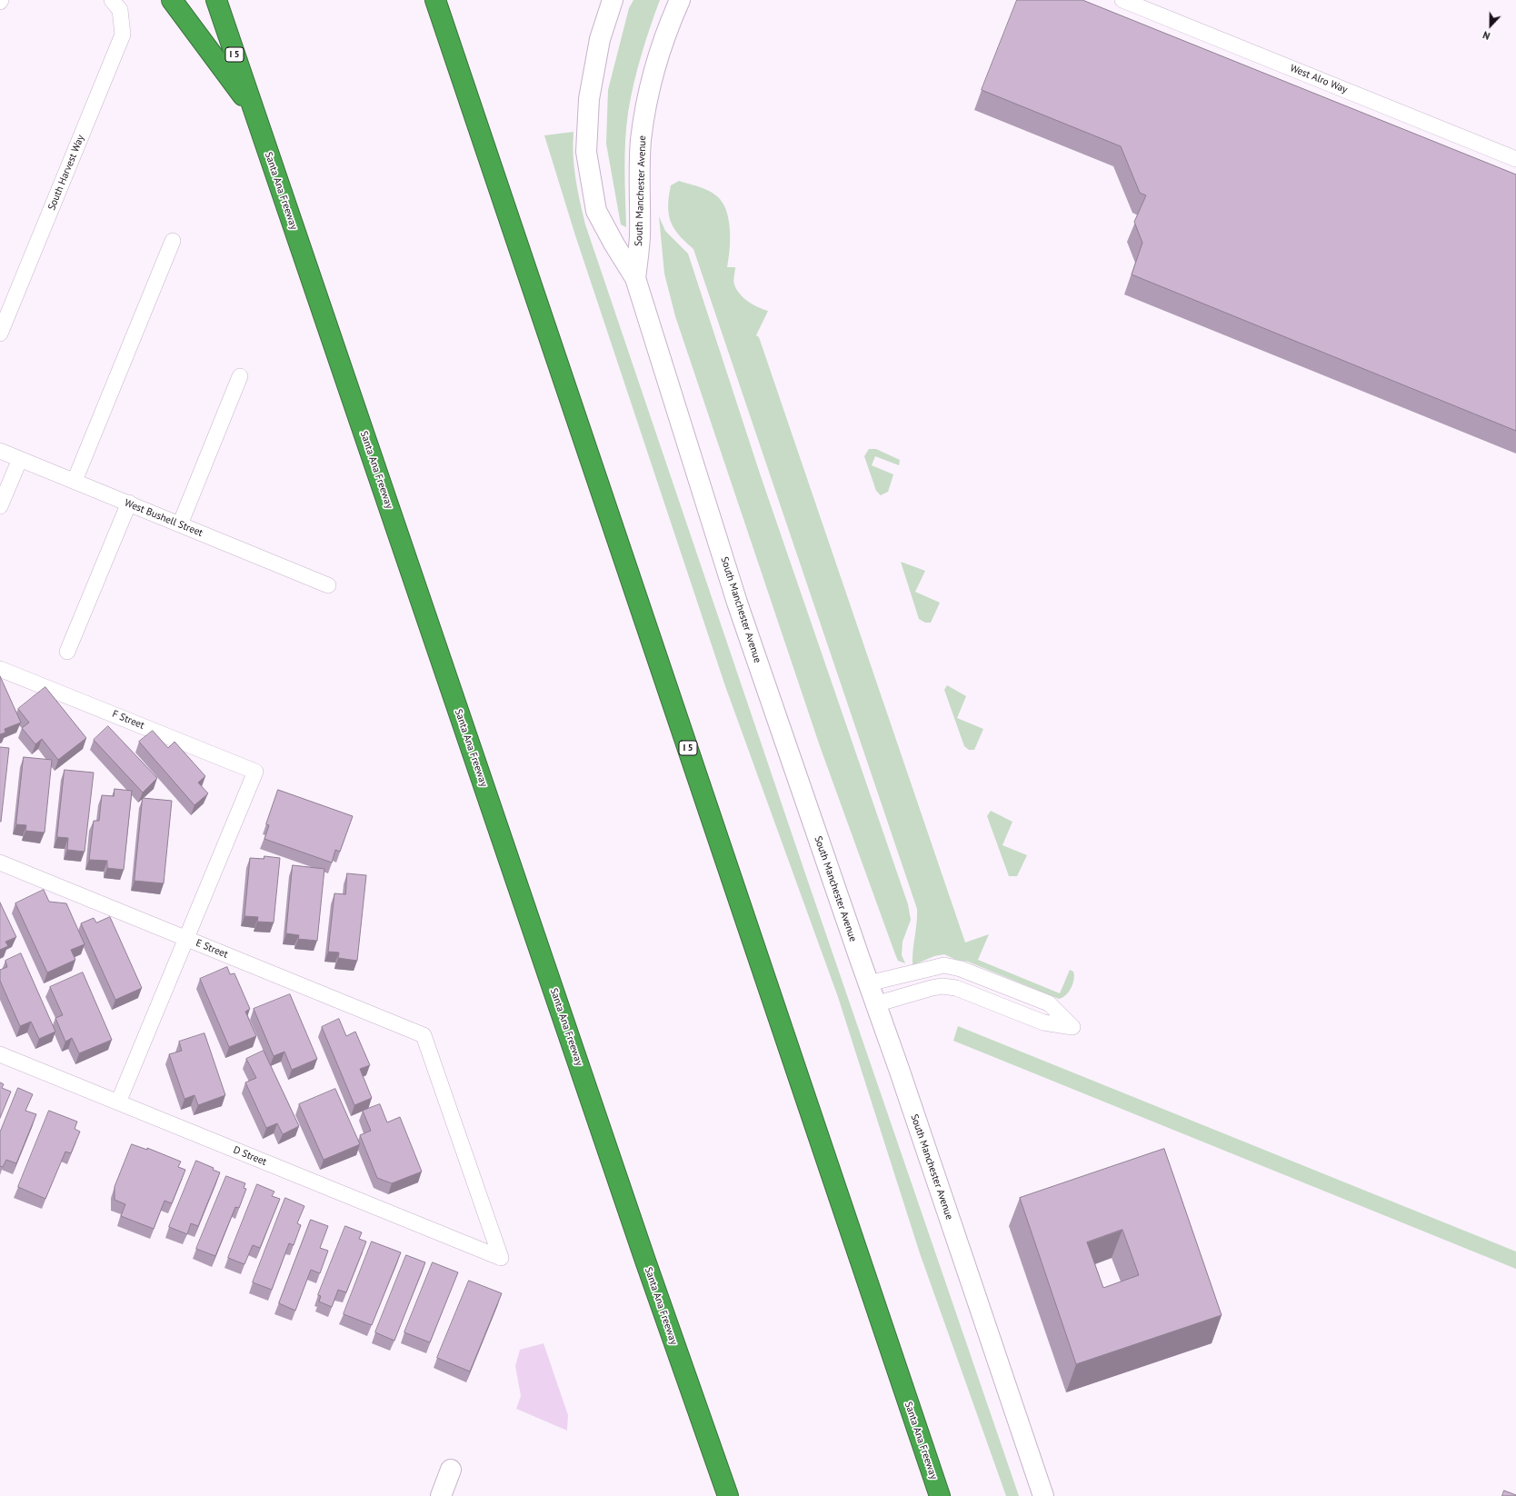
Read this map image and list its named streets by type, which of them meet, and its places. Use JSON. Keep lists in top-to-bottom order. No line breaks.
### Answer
{"streets":{"highway":["I 5","Santa Ana Freeway"],"street":["South Manchester Avenue"],"lane":["West Alro Way","South Harvest Way","West Bushell Street","F Street","E Street","D Street"]},"crossings":[["F Street","E Street"],["E Street","D Street"]],"north":"bottom"}
